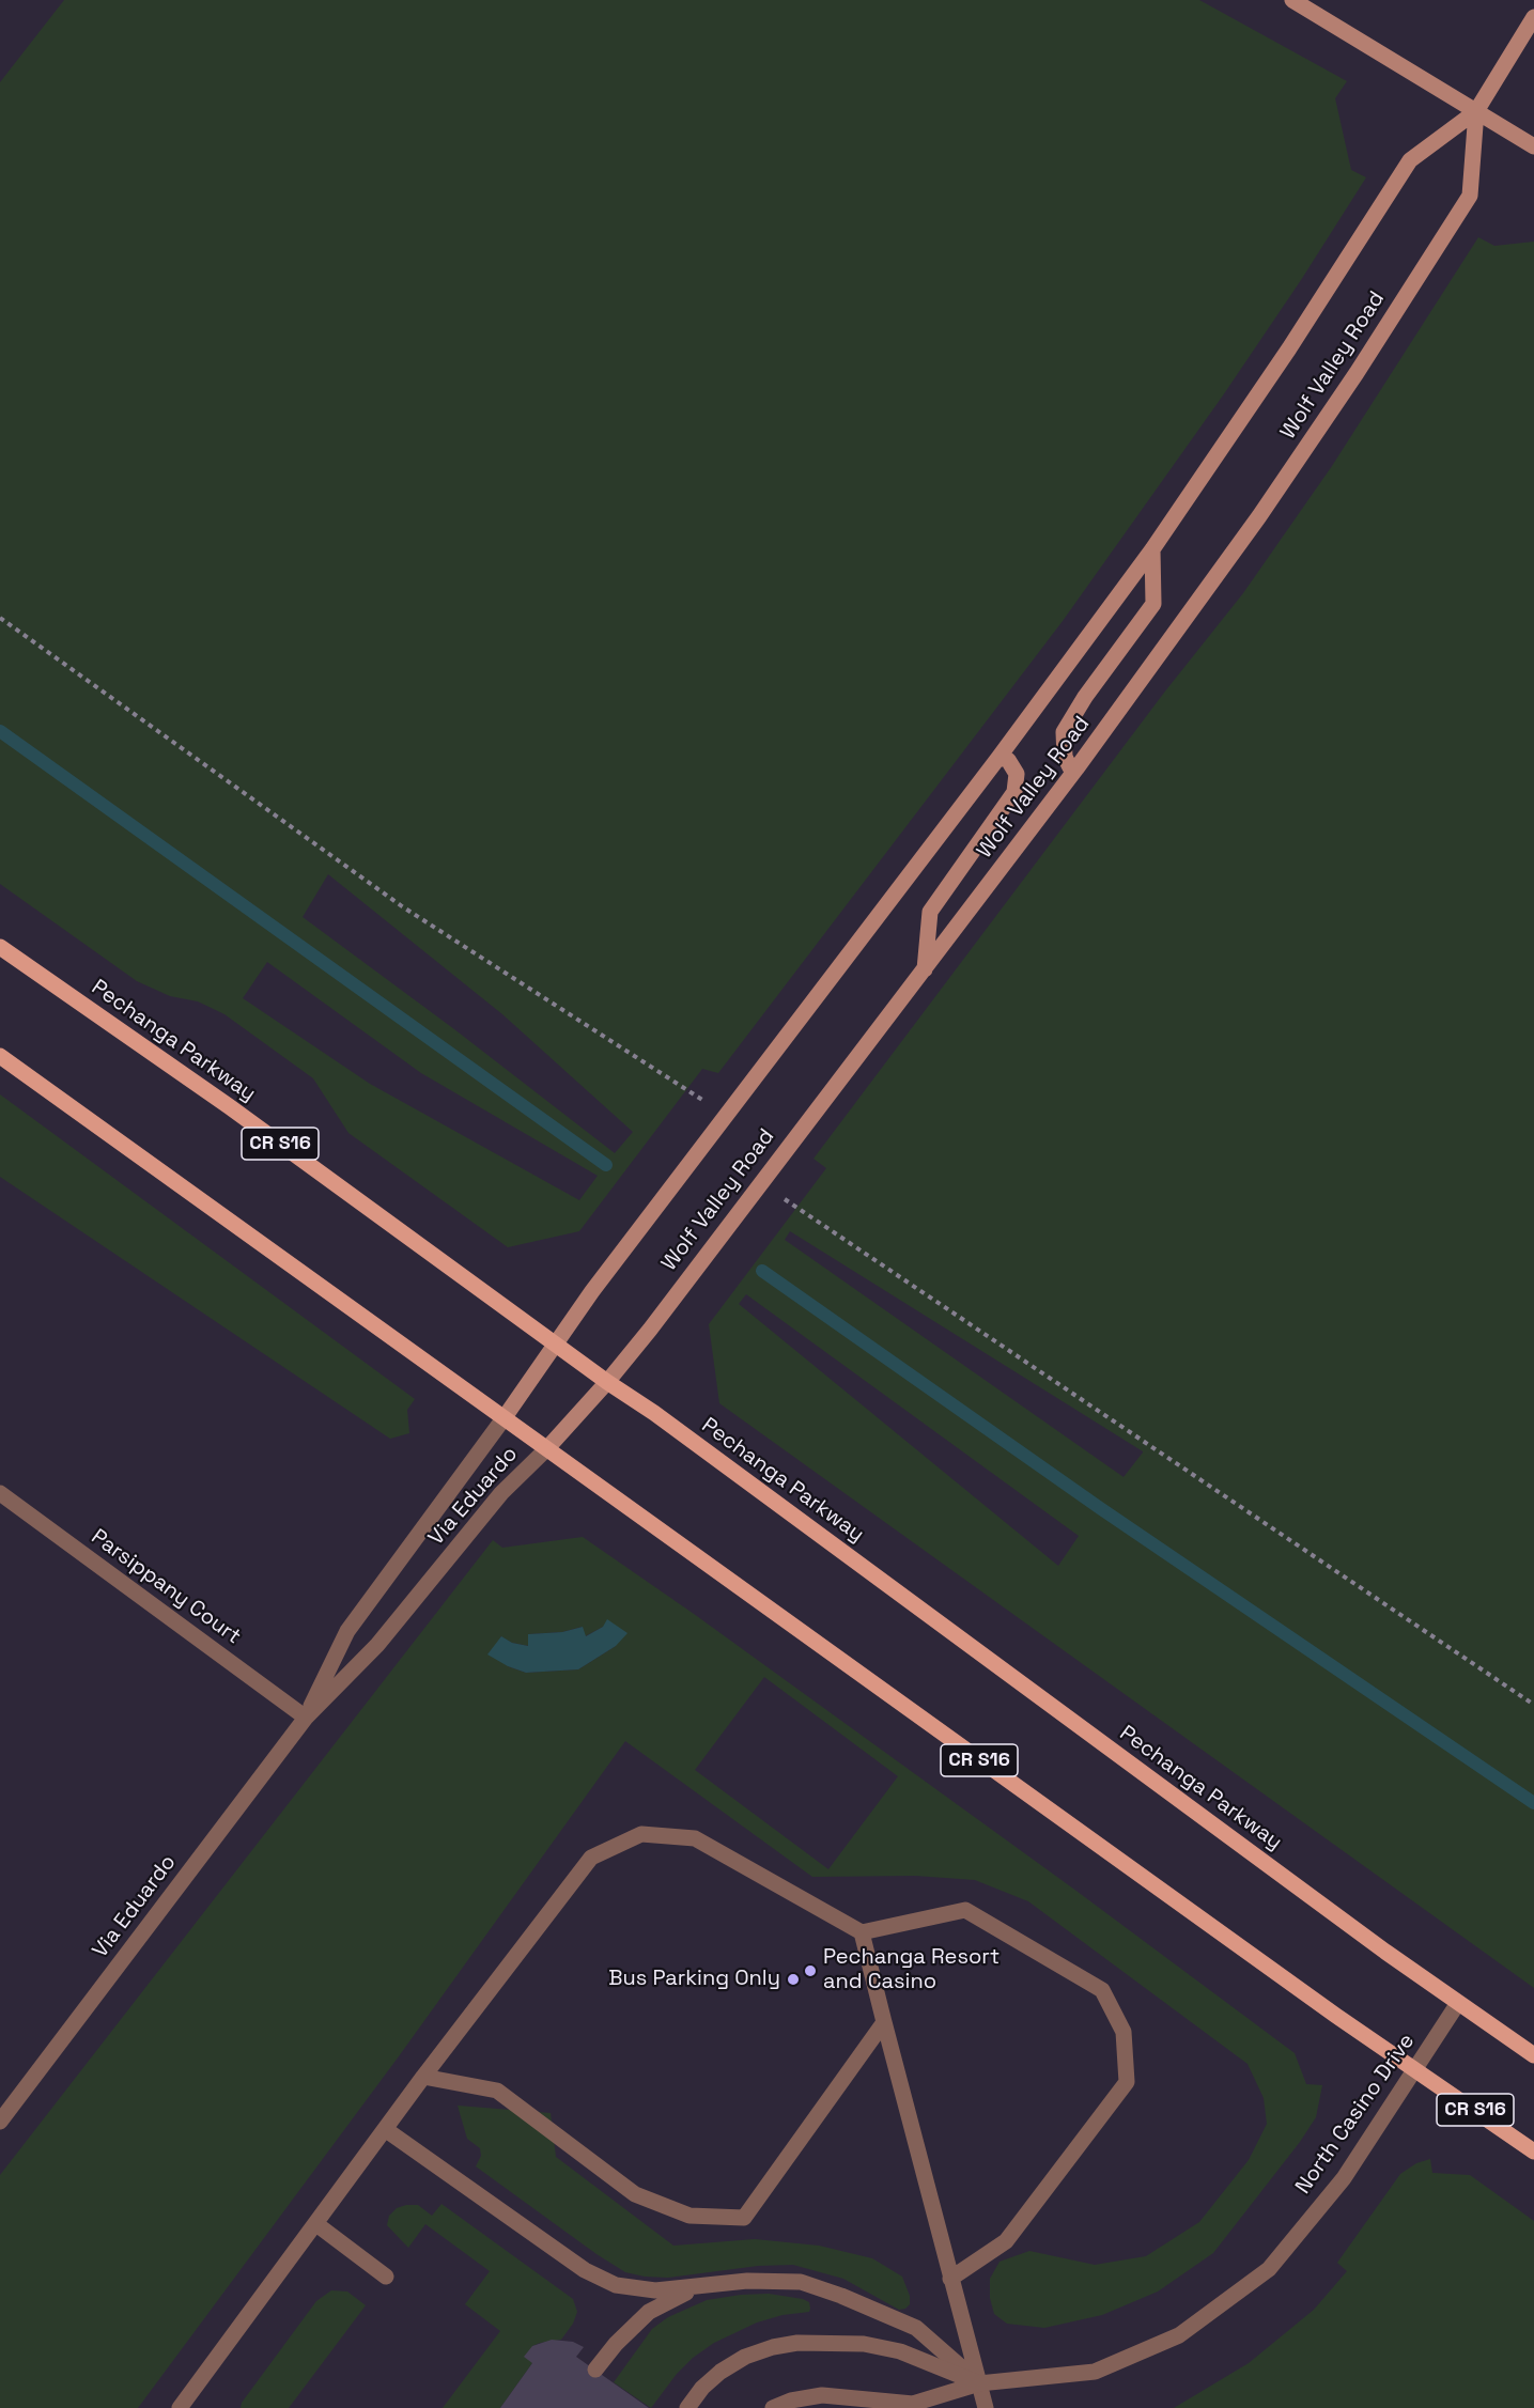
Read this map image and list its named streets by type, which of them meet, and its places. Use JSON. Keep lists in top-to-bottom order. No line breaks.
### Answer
{"streets":{"main road":["Wolf Valley Road","Pechanga Parkway","CR S16"],"street":["Via Eduardo","Parsippany Court","North Casino Drive"]},"crossings":[["Wolf Valley Road","Pechanga Parkway"],["Wolf Valley Road","CR S16"],["Wolf Valley Road","Via Eduardo"],["Pechanga Parkway","North Casino Drive"],["CR S16","Via Eduardo"],["CR S16","North Casino Drive"],["Via Eduardo","Parsippany Court"]],"places":["Pechanga Resort and Casino","Bus Parking Only"]}
